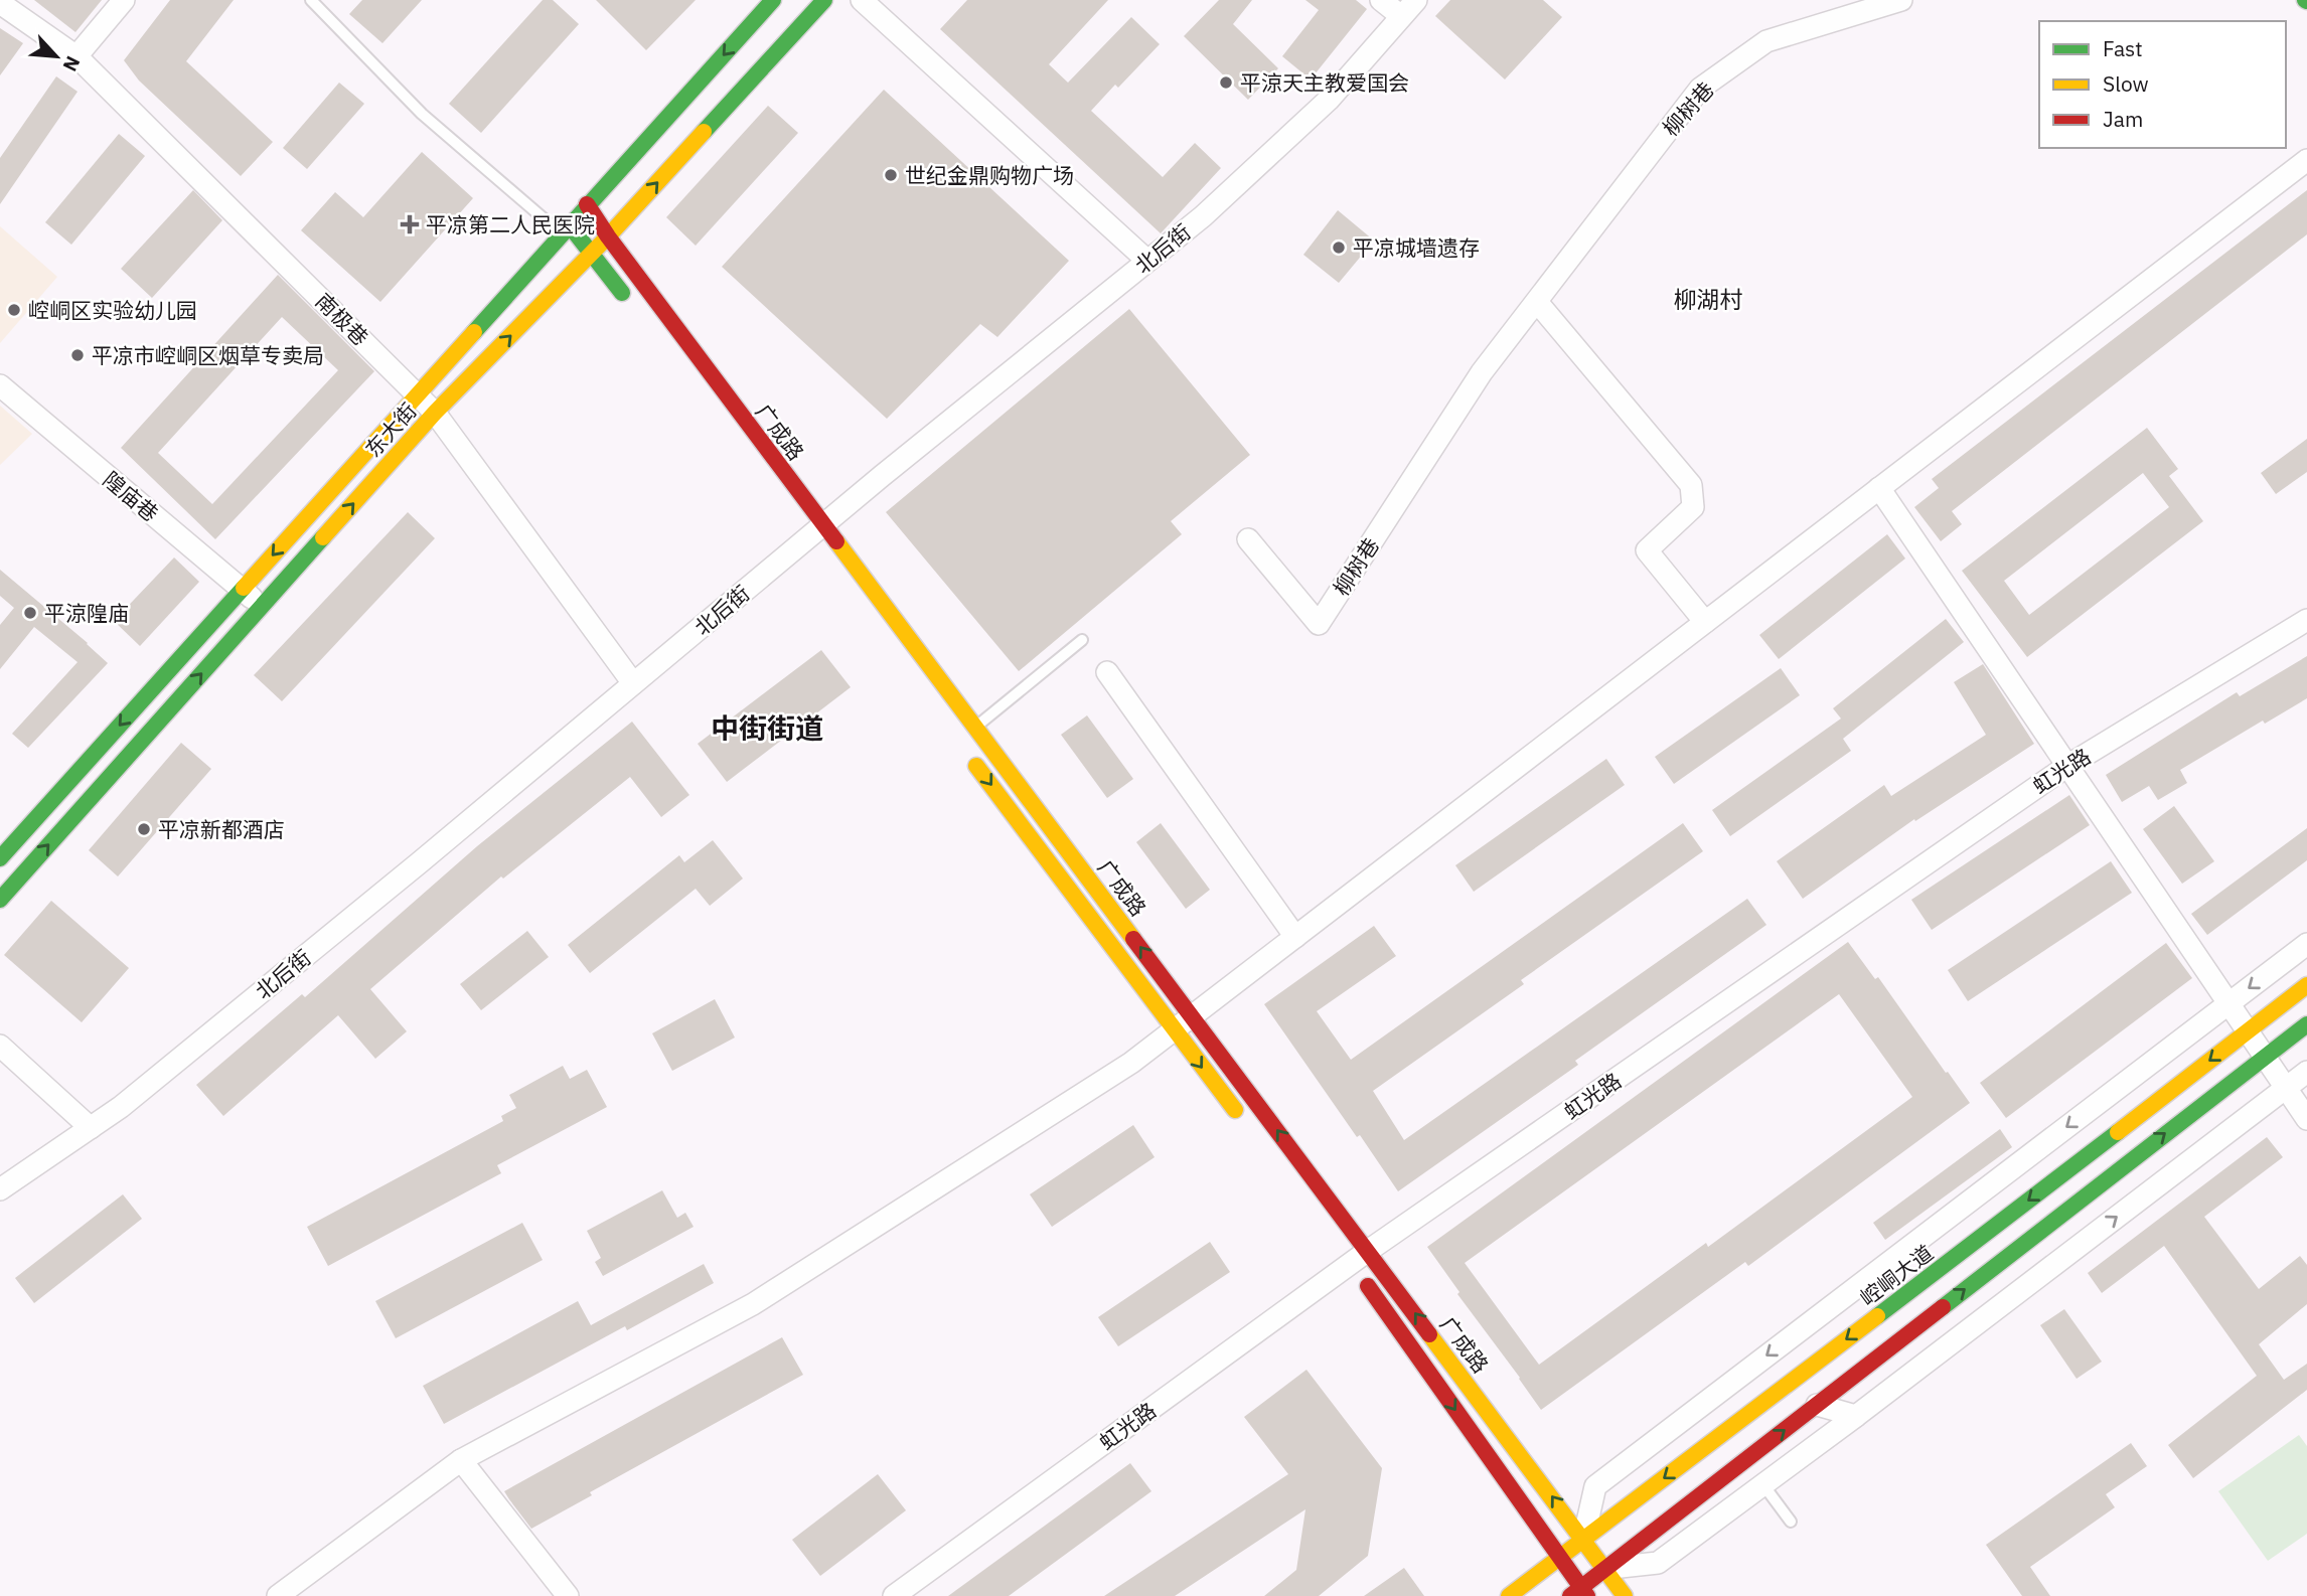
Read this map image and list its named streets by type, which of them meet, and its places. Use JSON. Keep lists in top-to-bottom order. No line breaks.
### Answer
{"streets":{"main road":["东大街","广成路","崆峒大道"],"street":["柳树巷","北后街","南极巷","隍庙巷","虹光路"]},"crossings":[["北后街","南极巷"],["北后街","广成路"],["南极巷","东大街"],["东大街","广成路"],["东大街","隍庙巷"],["广成路","虹光路"],["广成路","崆峒大道"]],"districts":["柳湖村","中街街道"],"places":{"other":["平涼天主教爱国会","世纪金鼎购物广场","平凉城墙遗存","崆峒区实验幼儿园","平凉市崆峒区烟草专卖局","平涼隍庙","平凉新都酒店"],"health":["平凉第二人民医院"]},"legend":["Fast","Slow","Jam"],"north":"bottom right"}
